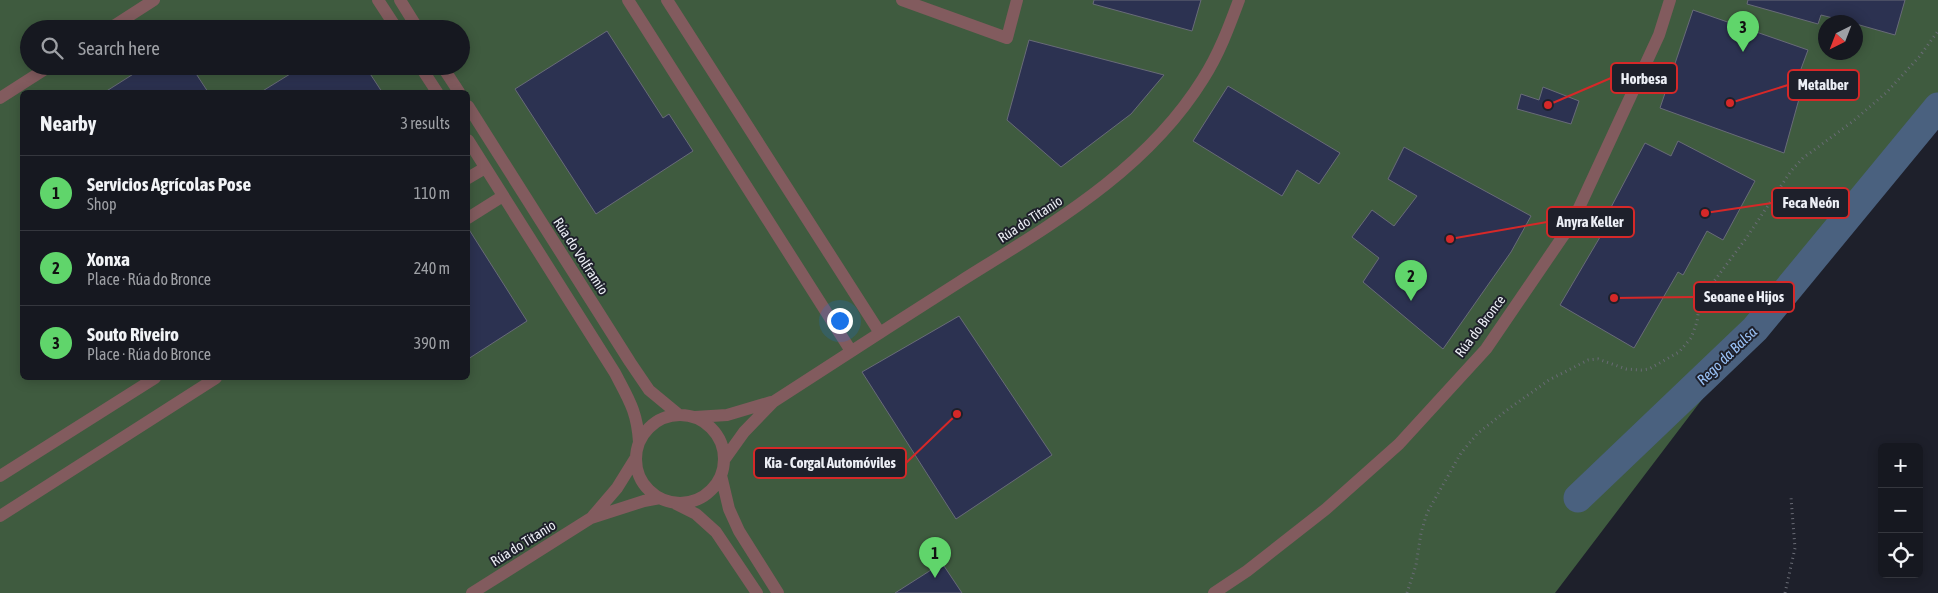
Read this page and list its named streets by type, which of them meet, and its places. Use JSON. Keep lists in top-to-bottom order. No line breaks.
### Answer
{"streets":{"street":["Rúa do Titanio","Rúa do Volframio","Rúa do Bronce"]},"water":["Rego da Balsa"],"places":["Metalber","Horbesa","Feca Neón","Anyra Keller","Seoane e Hijos","Kia - Corgal Automóviles"],"north":"bottom left","page":{"pins":["3","2","1"],"search":"Search here","heading":["Nearby","3 results"],"list":[{"mark":"1","name":"Servicios Agrícolas Pose","note":"Shop","value":"110 m"},{"mark":"2","name":"Xonxa","note":"Place · Rúa do Bronce","value":"240 m"},{"mark":"3","name":"Souto Riveiro","note":"Place · Rúa do Bronce","value":"390 m"}],"map_buttons":["+","−"]}}
